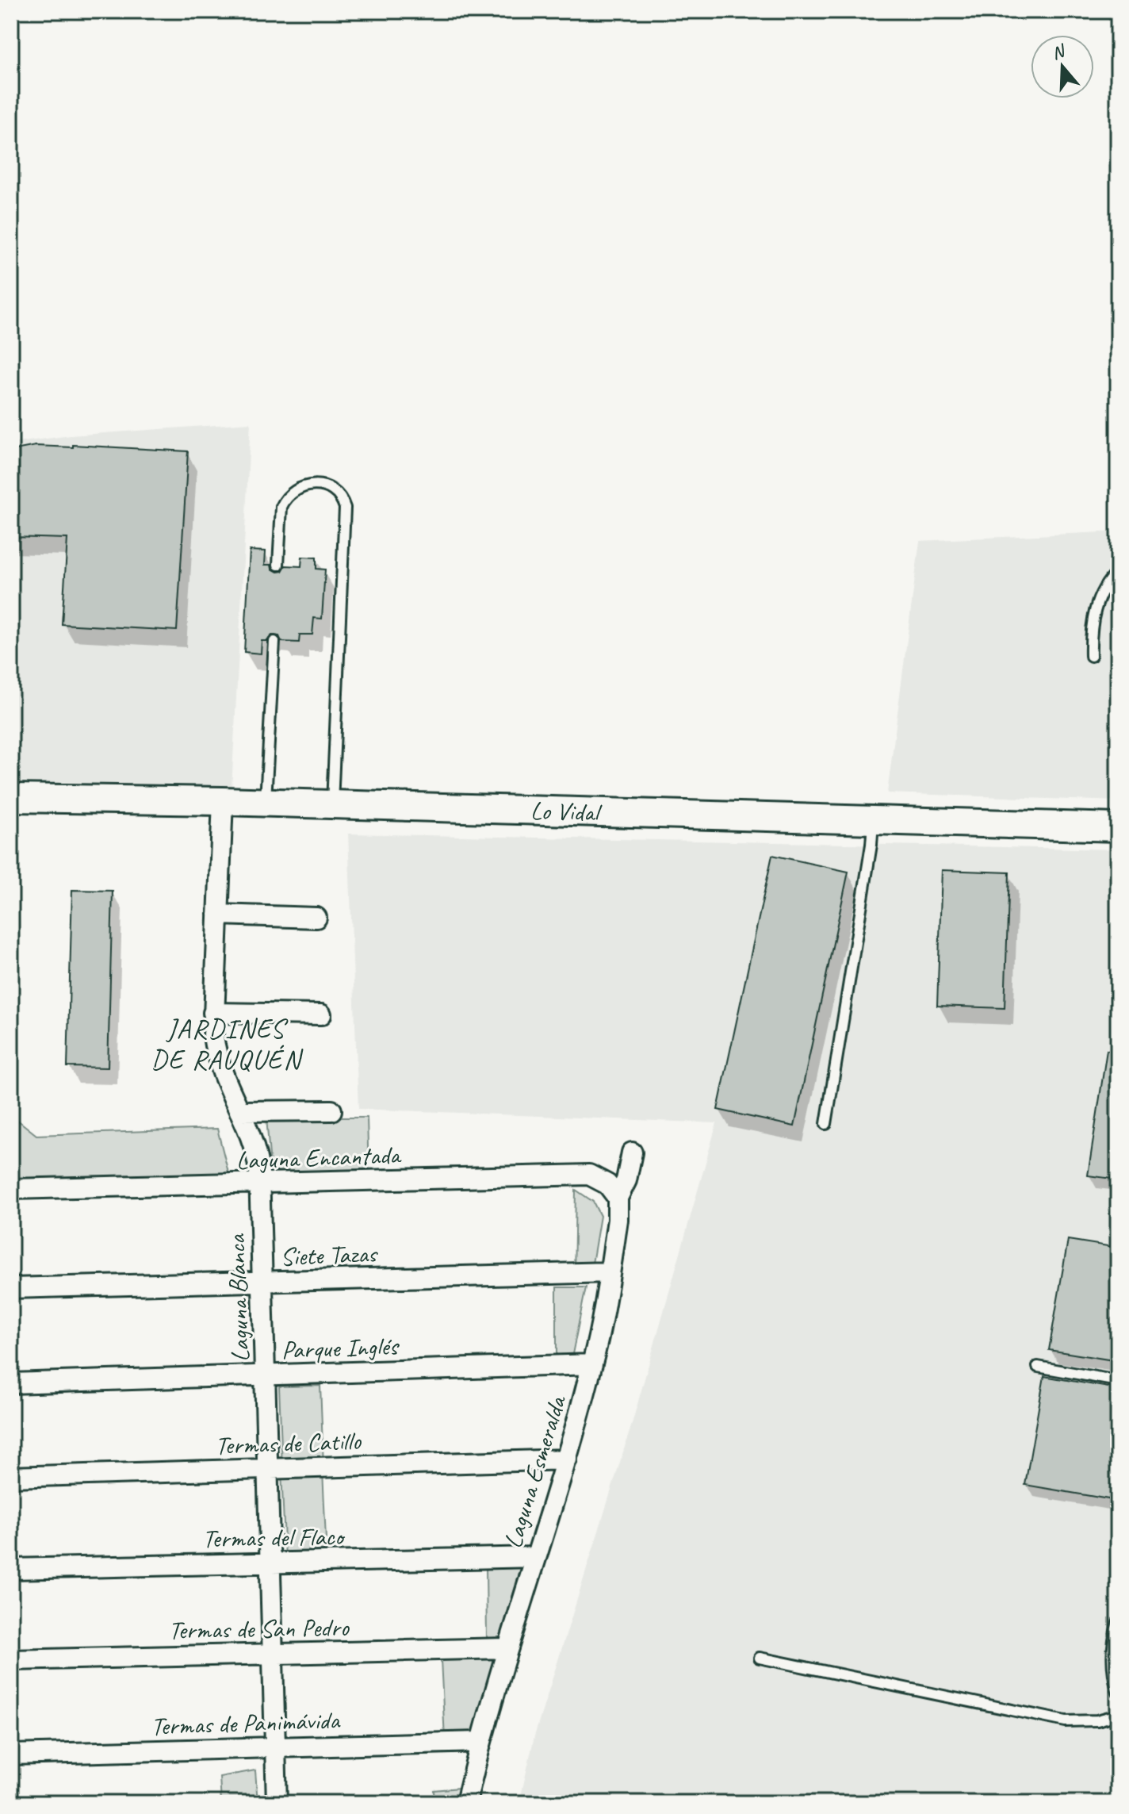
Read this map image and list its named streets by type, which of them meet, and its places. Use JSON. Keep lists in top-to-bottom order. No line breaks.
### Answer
{"streets":{"main road":["Lo Vidal"],"street":["Laguna Encantada","Siete Tazas","Laguna Blanca","Parque Inglés","Termas de Catillo","Laguna Esmeralda","Termas del Flaco","Termas de San Pedro","Termas de Panimávida"]},"crossings":[["Lo Vidal","Laguna Blanca"],["Laguna Encantada","Laguna Blanca"],["Laguna Encantada","Laguna Esmeralda"],["Siete Tazas","Laguna Blanca"],["Siete Tazas","Laguna Esmeralda"],["Laguna Blanca","Parque Inglés"],["Laguna Blanca","Termas de Catillo"],["Laguna Blanca","Termas del Flaco"],["Laguna Blanca","Termas de San Pedro"],["Laguna Blanca","Termas de Panimávida"],["Parque Inglés","Laguna Esmeralda"],["Termas de Catillo","Laguna Esmeralda"],["Laguna Esmeralda","Termas del Flaco"],["Laguna Esmeralda","Termas de San Pedro"],["Laguna Esmeralda","Termas de Panimávida"]],"districts":["JARDINES DE RAUQUÉN"],"north":"top"}
